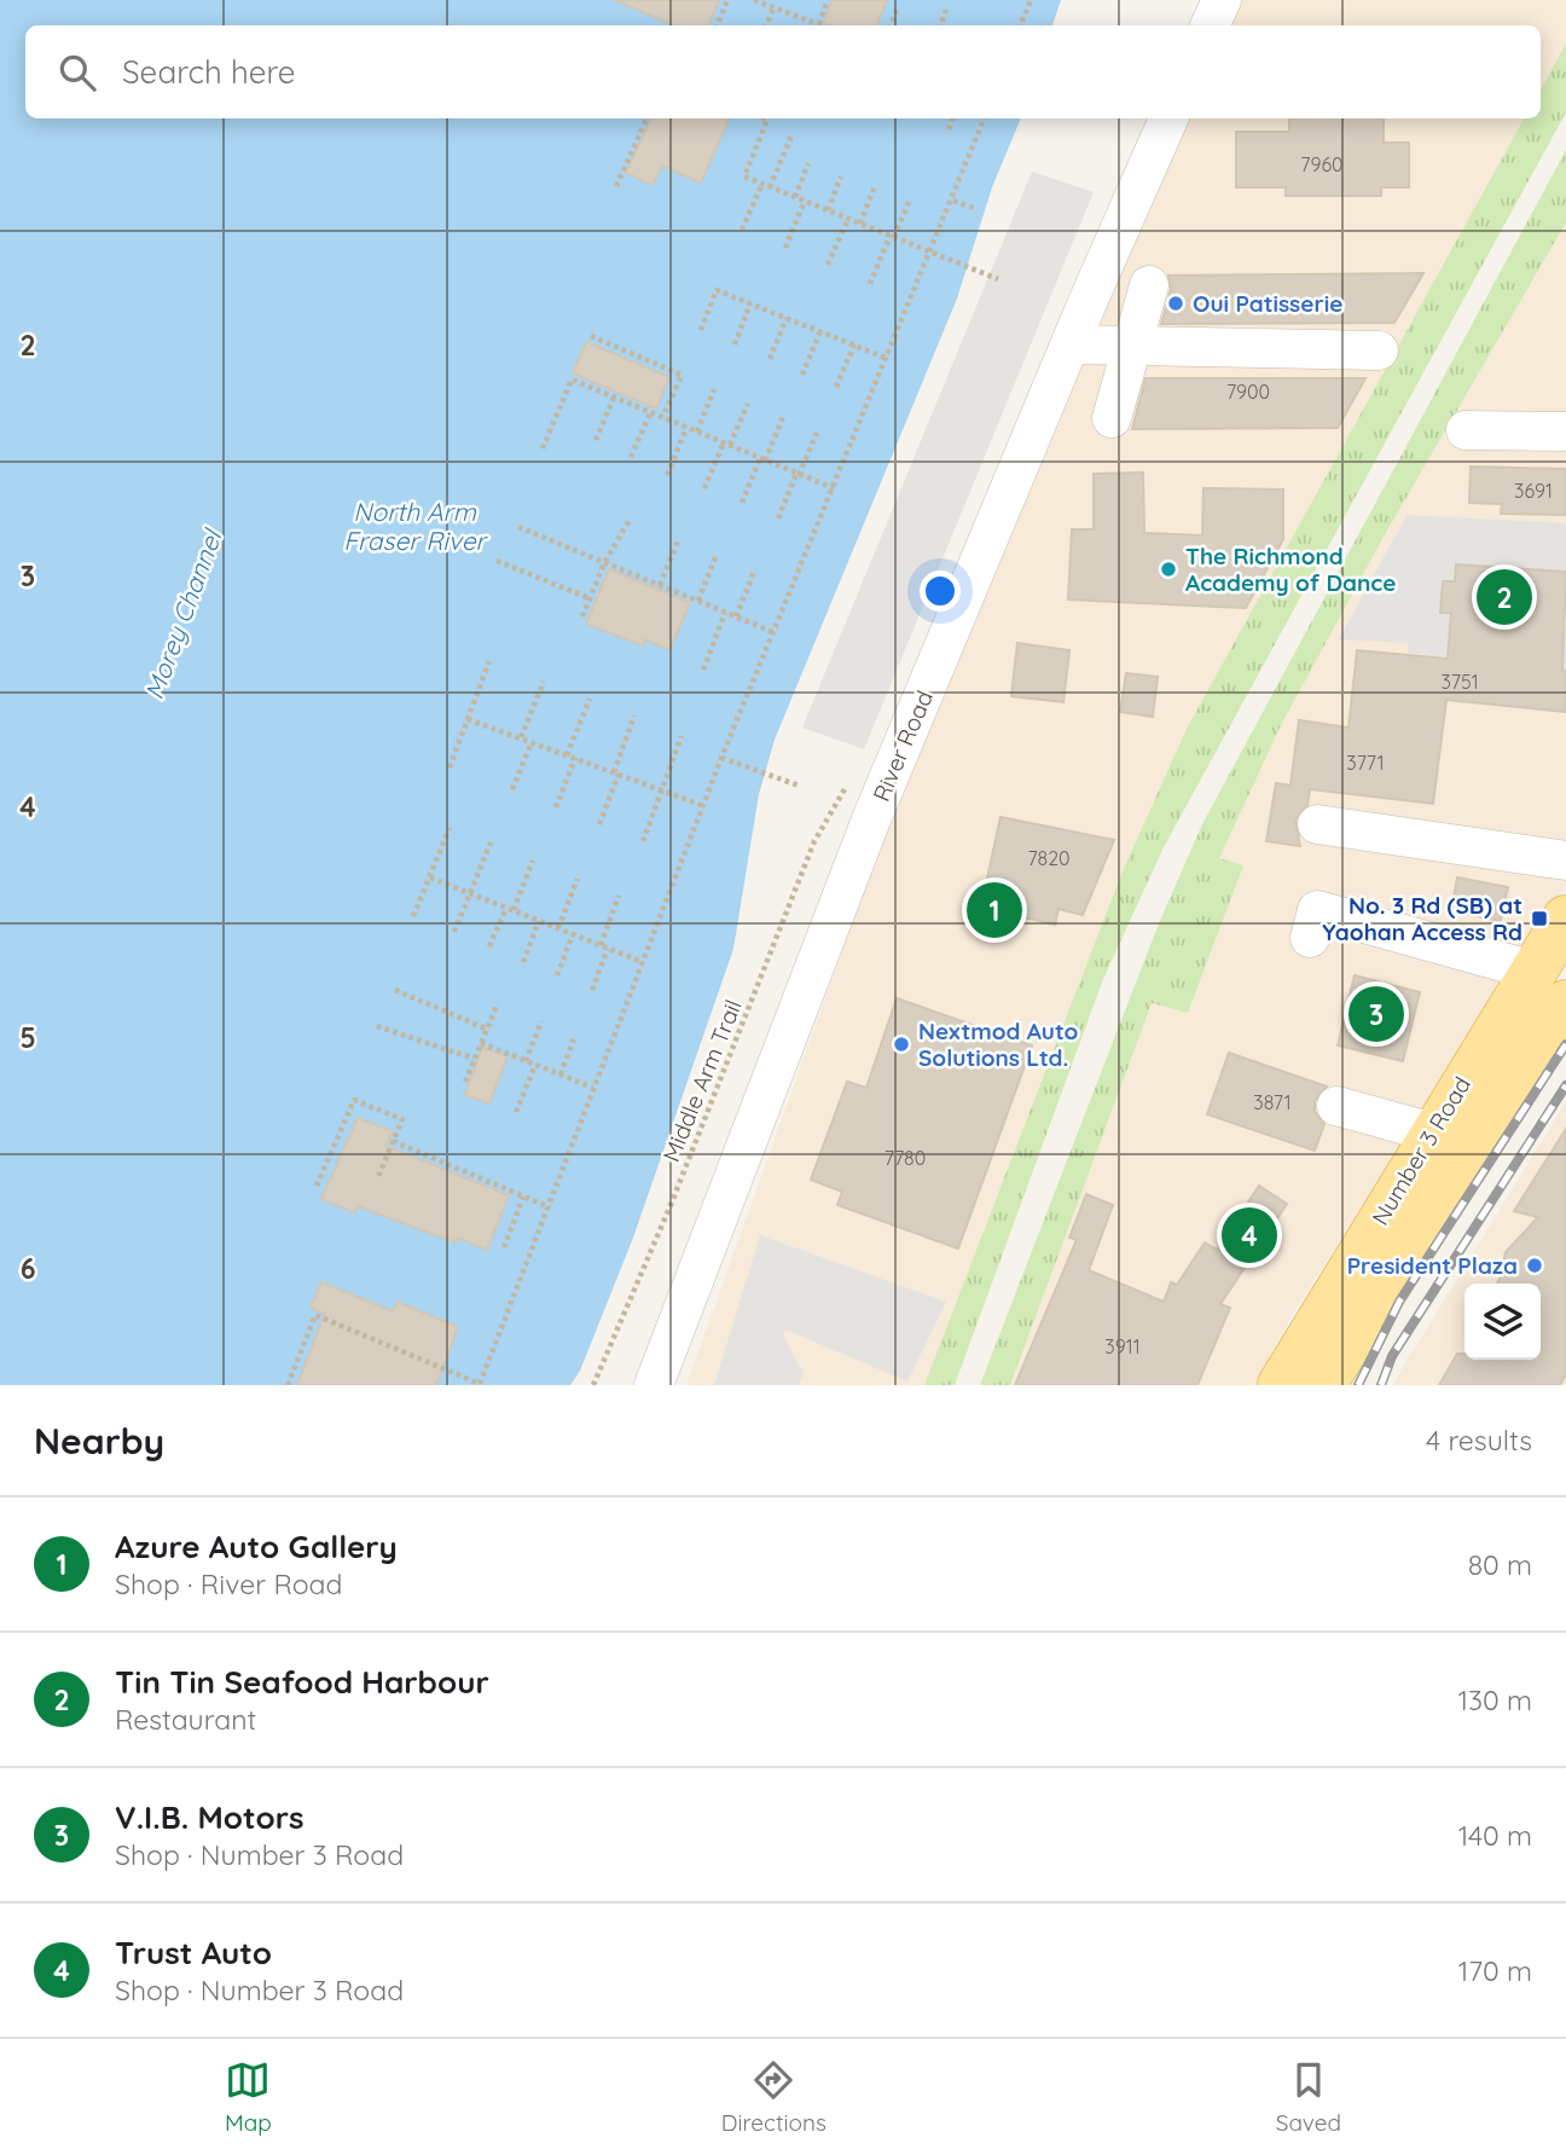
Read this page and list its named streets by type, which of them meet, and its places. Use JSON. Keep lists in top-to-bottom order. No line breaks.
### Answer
{"streets":{"main road":["Number 3 Road"],"street":["River Road"],"path":["Middle Arm Trail"]},"water":["North Arm Fraser River","Morey Channel"],"places":{"other":["Oui Patisserie","The Richmond Academy of Dance","Nextmod Auto Solutions Ltd.","President Plaza"],"transit":["No. 3 Rd (SB) at Yaohan Access Rd"]},"house_numbers":["7960","7900","3691","3751","3771","7820","3871","7780","3911"],"page":{"search":"Search here","pins":["2","1","3","4"],"heading":["Nearby","4 results"],"list":[{"mark":"1","name":"Azure Auto Gallery","note":"Shop · River Road","value":"80 m"},{"mark":"2","name":"Tin Tin Seafood Harbour","note":"Restaurant","value":"130 m"},{"mark":"3","name":"V.I.B. Motors","note":"Shop · Number 3 Road","value":"140 m"},{"mark":"4","name":"Trust Auto","note":"Shop · Number 3 Road","value":"170 m"}],"nav":["Map","Directions","Saved"]},"grid":{"rows":["2","3","4","5","6"]}}
